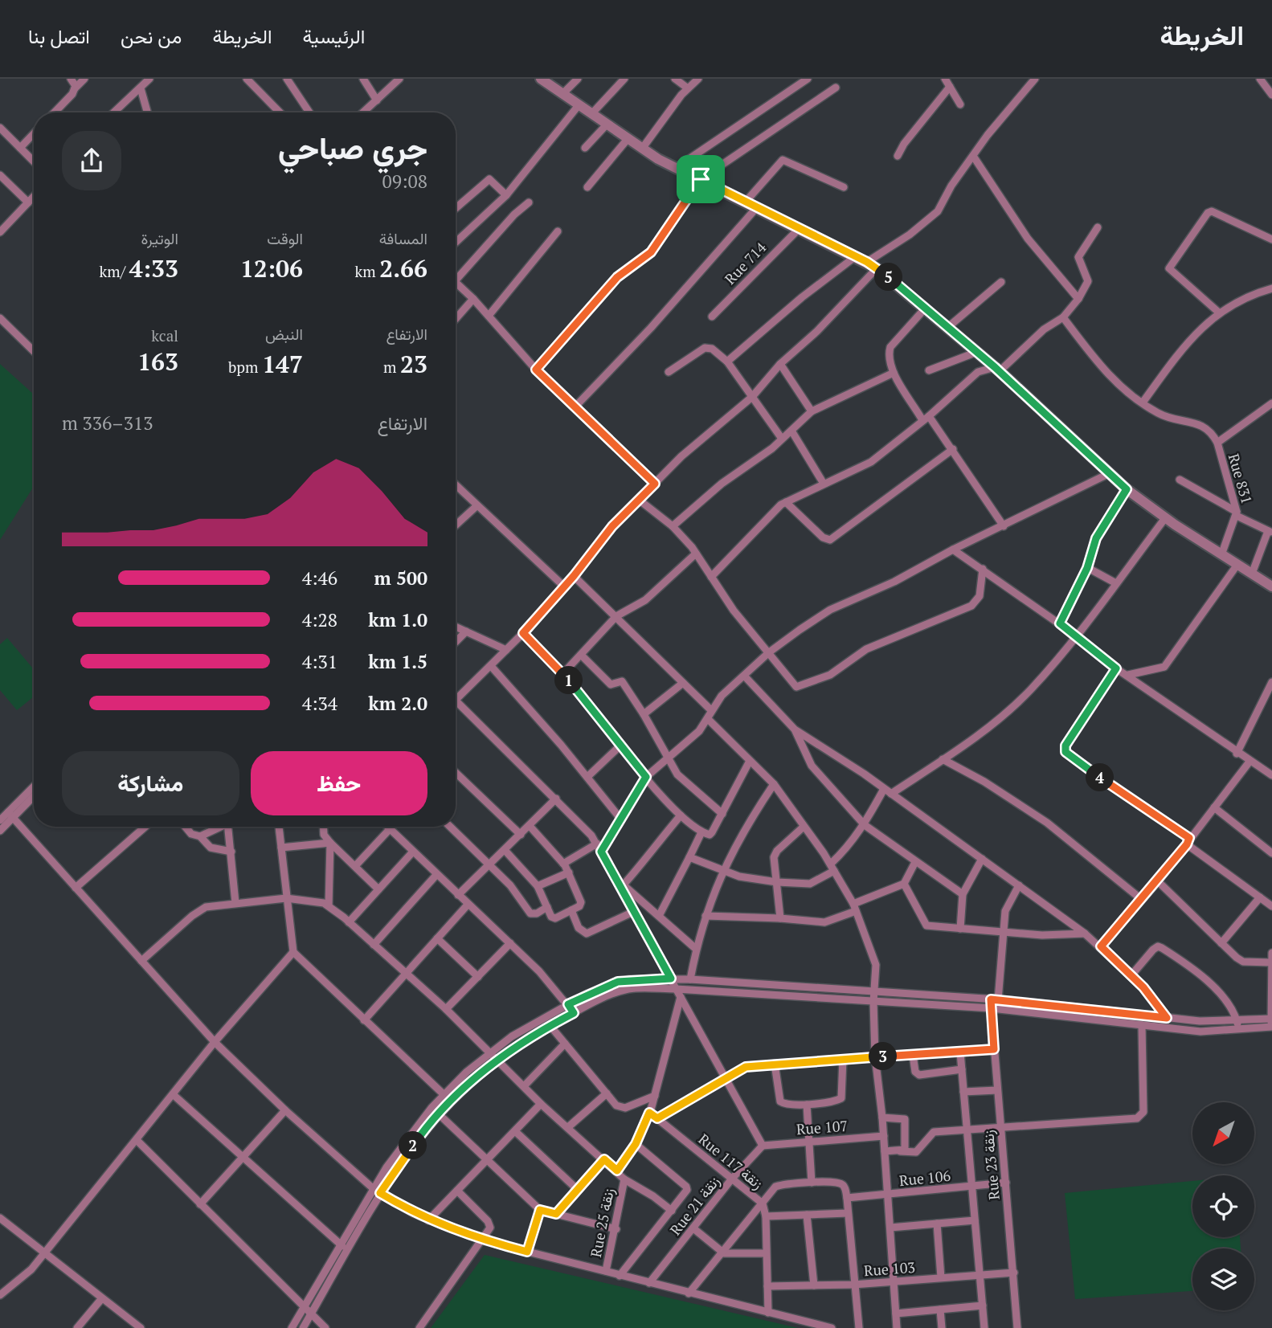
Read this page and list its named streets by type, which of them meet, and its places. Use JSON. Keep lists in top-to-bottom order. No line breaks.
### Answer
{"streets":{"street":["Rue 714","Rue 831","Rue 107","Rue 117 زنقة","Rue 23 زنقة","Rue 106","Rue 21 زنقة","Rue 25 زنقة","Rue 103"]},"crossings":[["Rue 107","Rue 21 زنقة"],["Rue 117 زنقة","Rue 21 زنقة"],["Rue 117 زنقة","Rue 103"],["Rue 23 زنقة","Rue 106"],["Rue 23 زنقة","Rue 103"]],"north":"bottom left","page":{"header":"الخريطة","nav":["الرئيسية","الخريطة","من نحن","اتصل بنا"],"heading":["جري صباحي","09:08"],"stats":[["المسافة","2.66 km"],["الوقت","12:06"],["الوتيرة","4:33 /km"],["الارتفاع","23 m"],["النبض","147 bpm"],["kcal","163"]],"pins":["5","1","4","3","2"],"chart":["الارتفاع","313–336 m"],"list":[{"name":"500 m","note":"4:46"},{"name":"1.0 km","note":"4:28"},{"name":"1.5 km","note":"4:31"},{"name":"2.0 km","note":"4:34"}],"buttons":["حفظ","مشاركة"]}}
